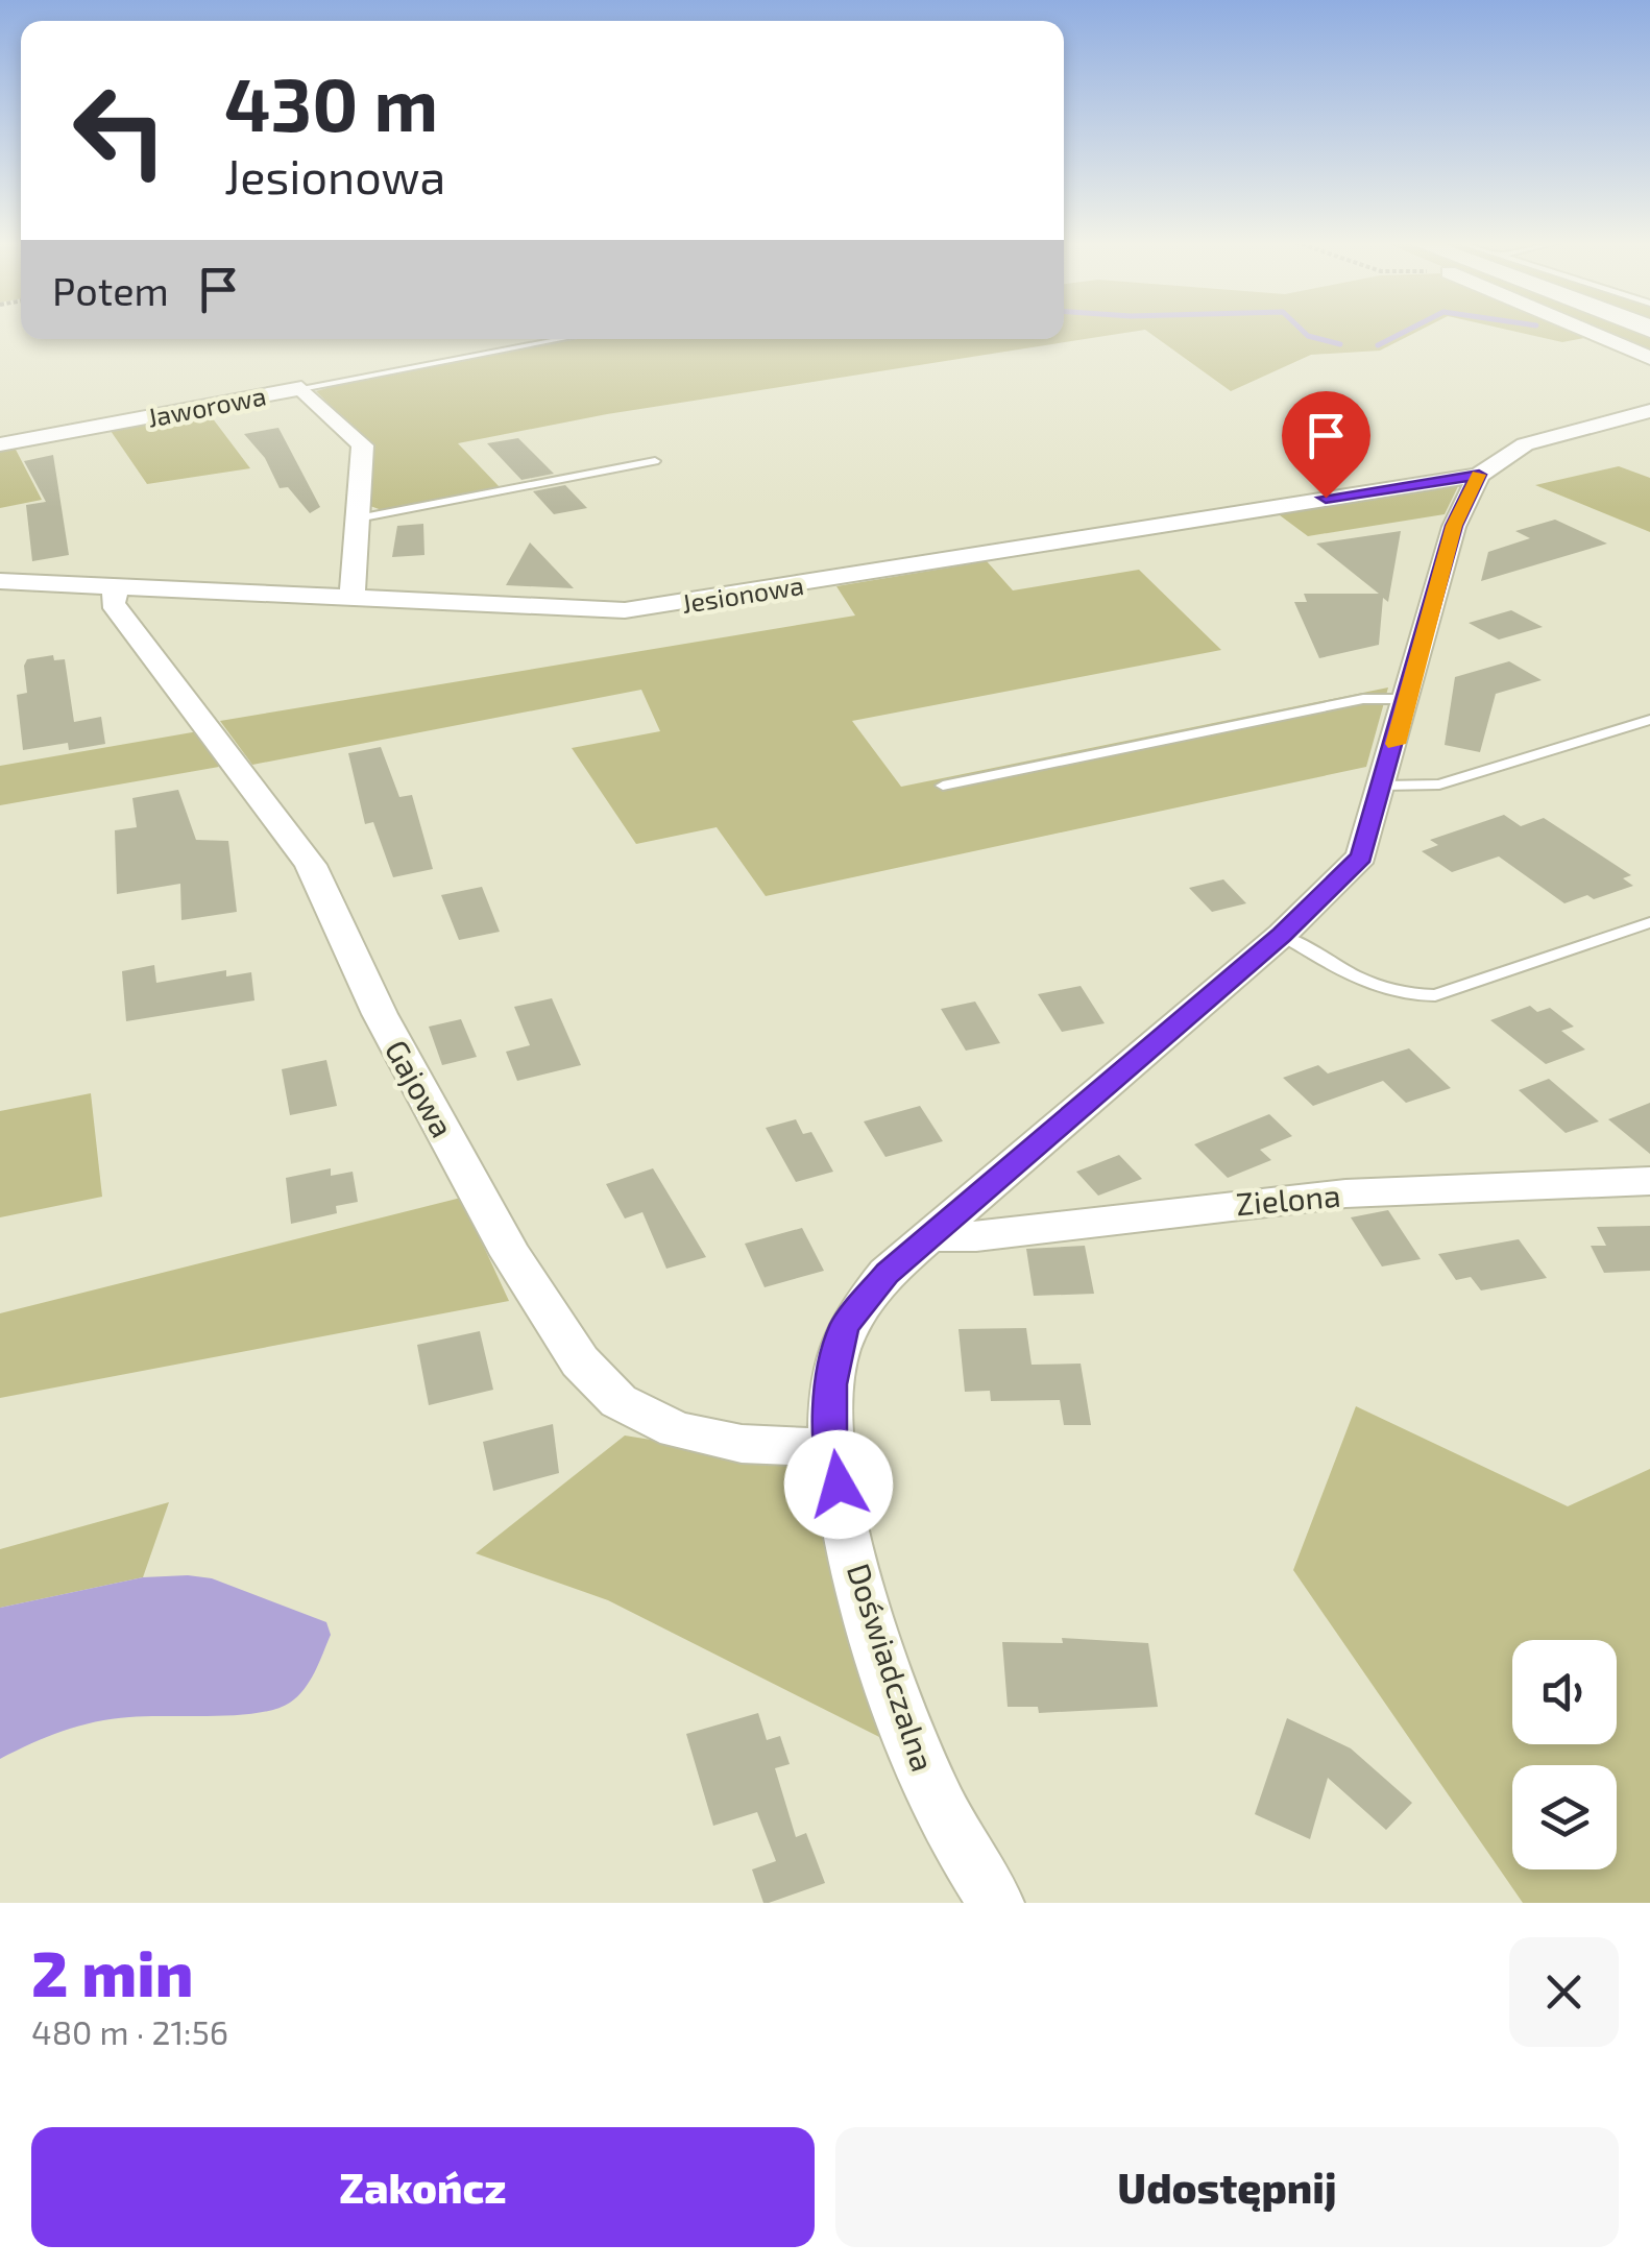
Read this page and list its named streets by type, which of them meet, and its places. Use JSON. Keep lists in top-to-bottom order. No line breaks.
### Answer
{"streets":{"street":["Jaworowa","Jesionowa","Gajowa","Zielona","Doświadczalna"]},"crossings":[["Jaworowa","Jesionowa"],["Jesionowa","Gajowa"],["Jesionowa","Doświadczalna"],["Gajowa","Doświadczalna"],["Zielona","Doświadczalna"]],"page":{"turn":["430 m","Jesionowa"],"then":"Potem","heading":["2 min","480 m · 21:56"],"buttons":["Zakończ","Udostępnij"]}}
